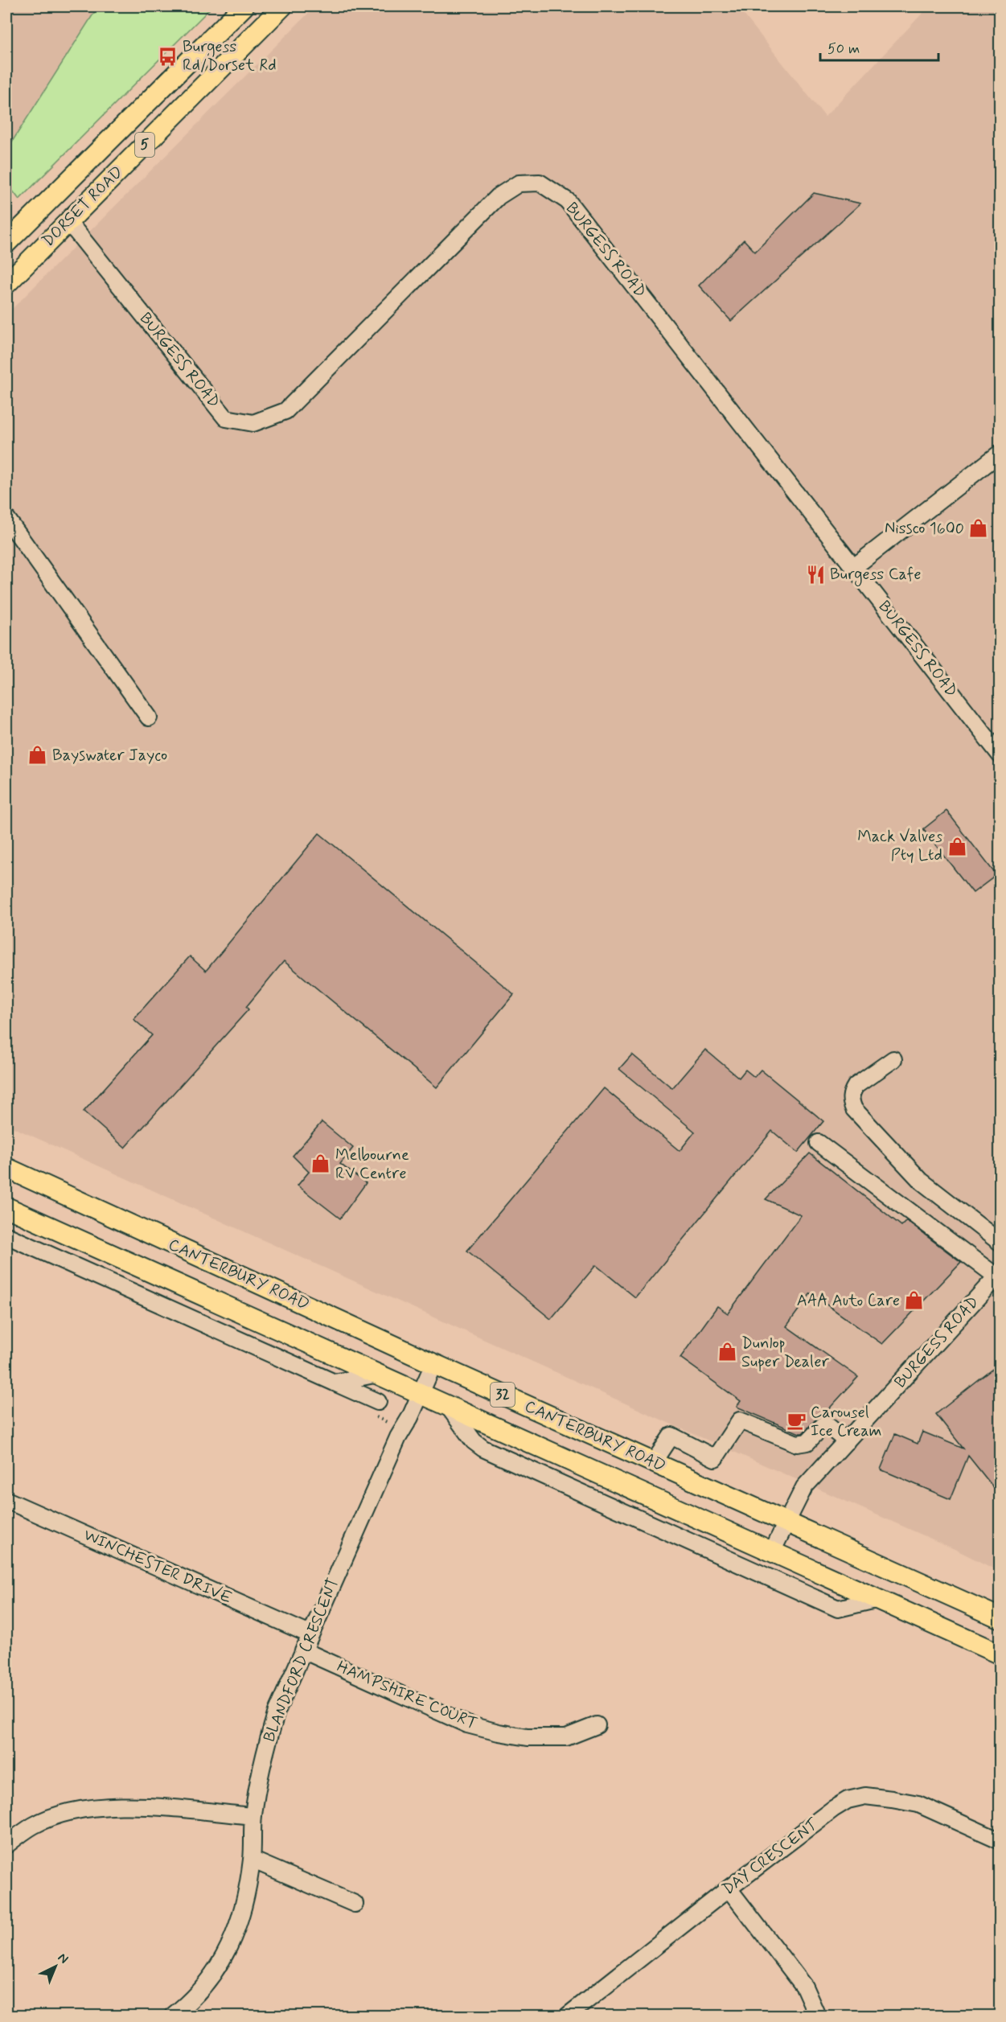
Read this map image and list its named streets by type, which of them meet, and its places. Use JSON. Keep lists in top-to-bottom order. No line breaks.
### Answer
{"streets":{"main road":["5","DORSET ROAD","CANTERBURY ROAD","32"],"street":["BURGESS ROAD","WINCHESTER DRIVE","BLANDFORD CRESCENT","HAMPSHIRE COURT","DAY CRESCENT"]},"crossings":[["DORSET ROAD","BURGESS ROAD"],["BURGESS ROAD","CANTERBURY ROAD"],["CANTERBURY ROAD","BLANDFORD CRESCENT"],["WINCHESTER DRIVE","BLANDFORD CRESCENT"],["BLANDFORD CRESCENT","HAMPSHIRE COURT"]],"places":{"bus stop":["Burgess Rd/Dorset Rd"],"shop":["Nissco 1600","Bayswater Jayco","Mack Valves Pty Ltd","Melbourne RV Centre","AAA Auto Care","Dunlop Super Dealer"],"restaurant":["Burgess Cafe"],"cafe":["Carousel Ice Cream"]},"scale_bar":"50 m","north":"top right"}
